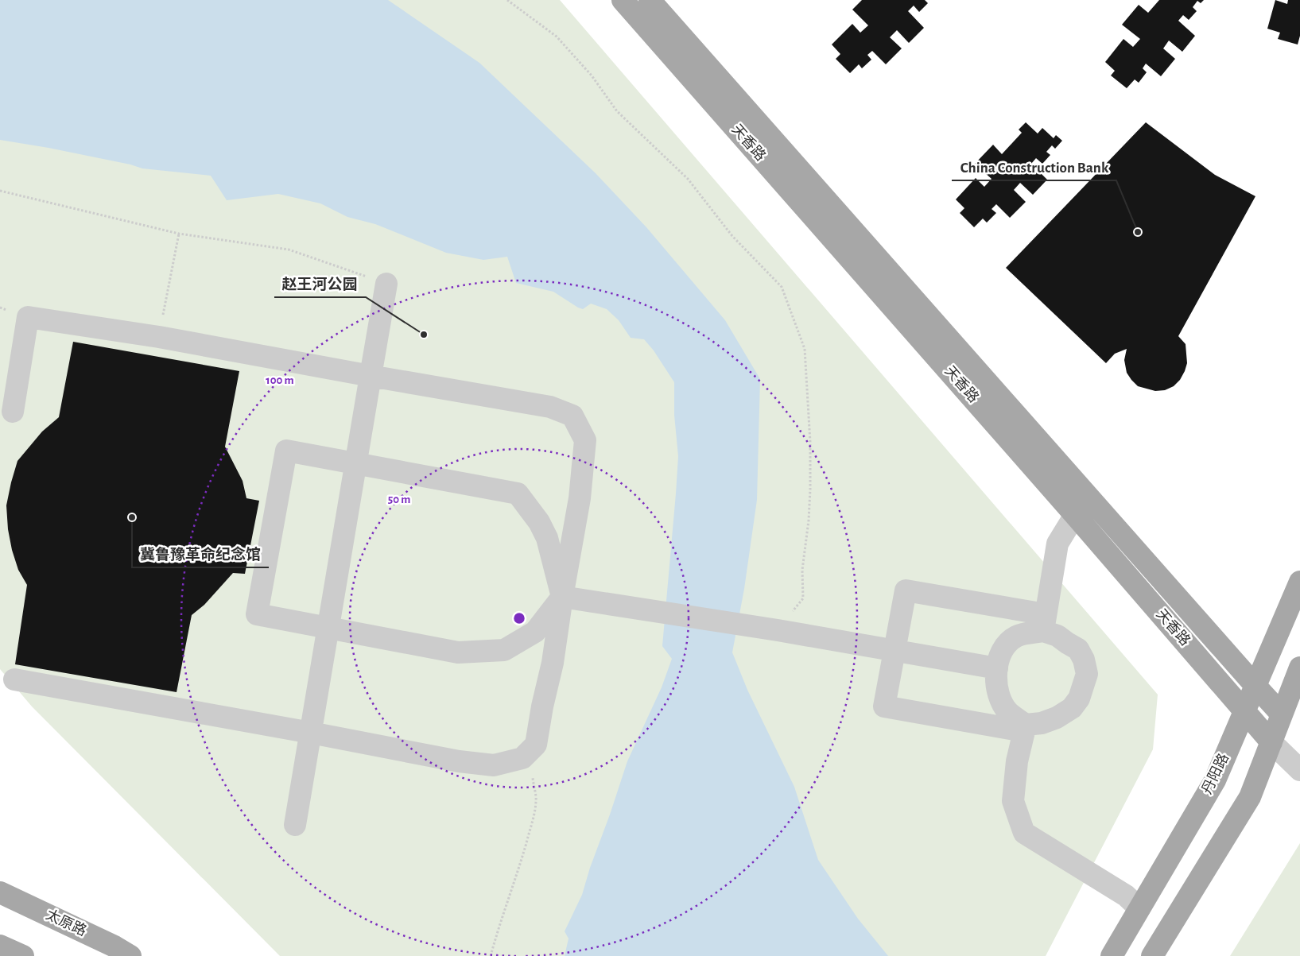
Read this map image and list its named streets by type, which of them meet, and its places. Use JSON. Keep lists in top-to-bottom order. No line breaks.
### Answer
{"streets":{"main road":["天香路","丹阳路","太原路"]},"crossings":[["天香路","丹阳路"]],"places":["China Construction Bank","赵王河公园","冀鲁豫革命纪念馆"],"rings":["100 m","50 m"]}
